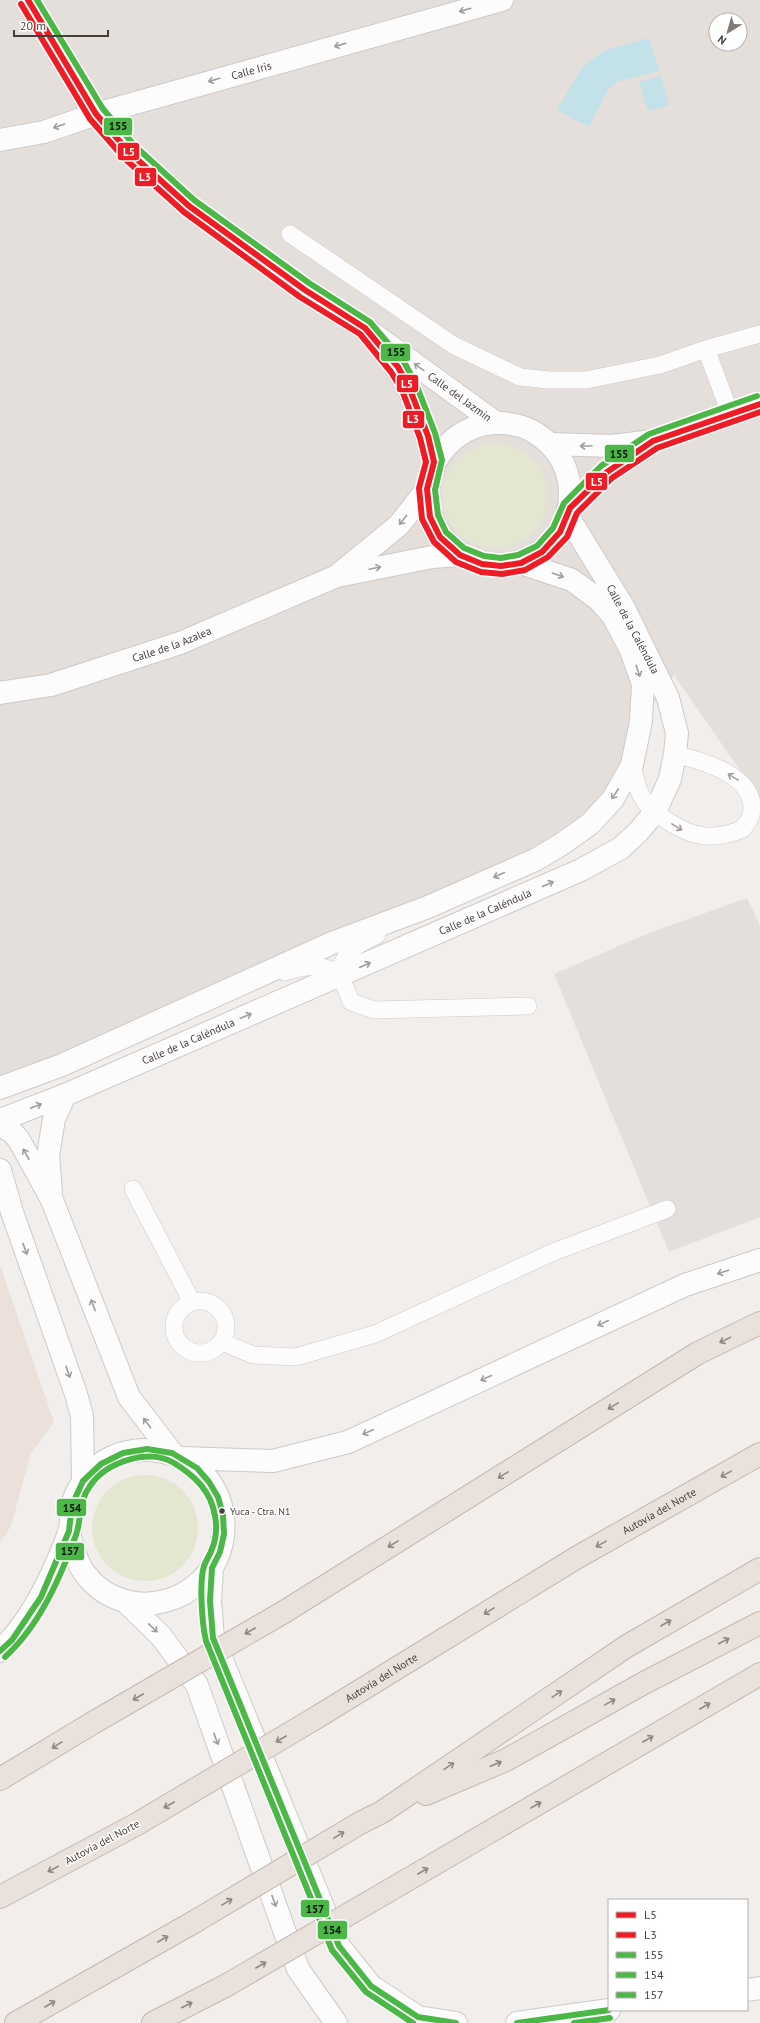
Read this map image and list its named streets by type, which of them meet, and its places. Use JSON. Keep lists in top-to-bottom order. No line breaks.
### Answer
{"streets":{"highway":["Autovía del Norte"],"street":["Calle Iris","Calle del Jazmín","Calle de la Caléndula","Calle de la Azalea"]},"crossings":[["Calle Iris","Calle del Jazmín"],["Calle del Jazmín","Calle de la Caléndula"],["Calle del Jazmín","Calle de la Azalea"],["Calle de la Caléndula","Calle de la Azalea"]],"one_way":["Calle Iris"],"places":["Yuca - Ctra. N1"],"lines":["transit line L5","transit line 155","transit line L3","transit line 154","transit line 157"],"legend":["L5","L3","155","154","157"],"scale_bar":"20 m","north":"bottom left"}
